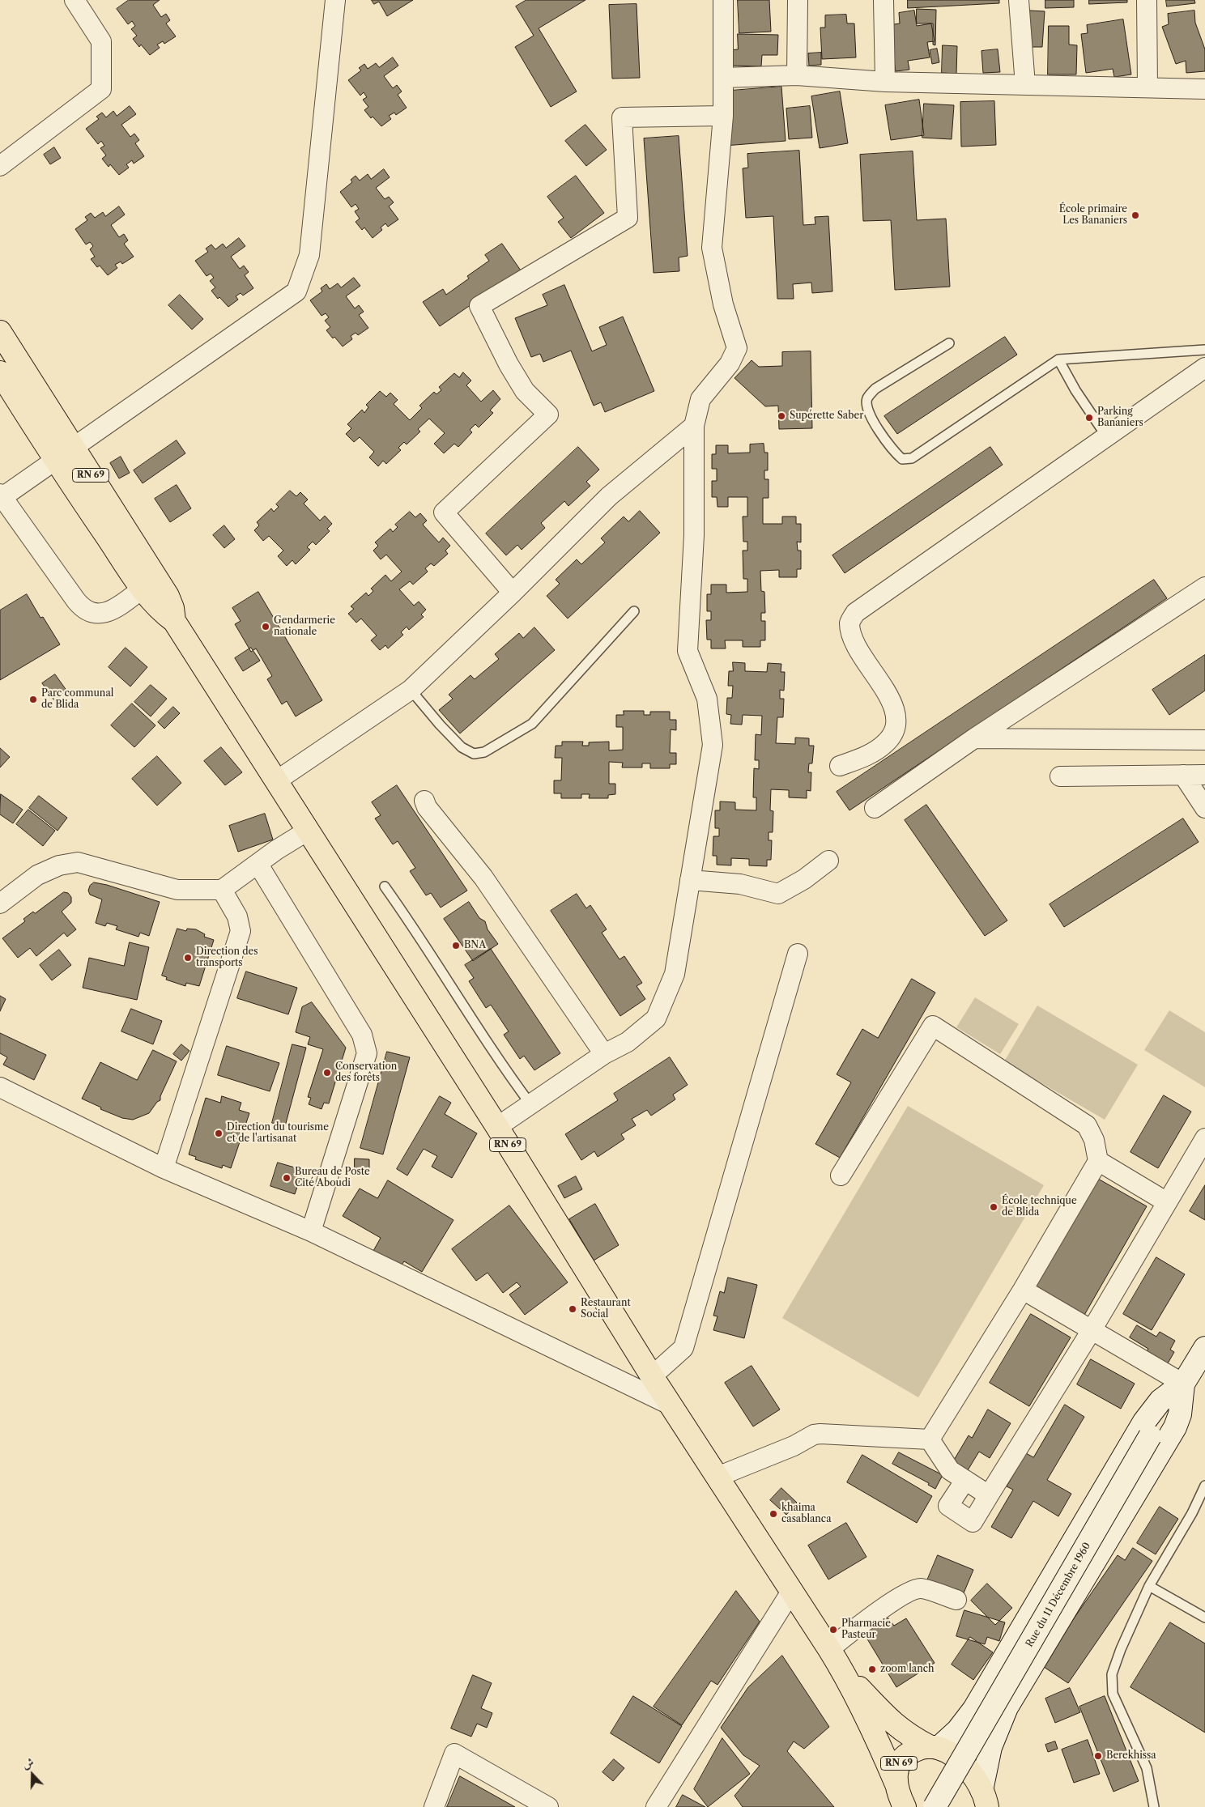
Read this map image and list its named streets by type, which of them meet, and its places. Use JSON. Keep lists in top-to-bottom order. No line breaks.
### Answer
{"streets":{"main road":["RN 69","Rue du 11 Décembre 1960"]},"crossings":[["RN 69","Rue du 11 Décembre 1960"]],"places":["École primaire Les Bananiers","Supérette Saber","Parking Bananiers","Gendarmerie nationale","Parc communal de Blida","BNA","Direction des transports","Conservation des forêts","Direction du tourisme et de l'artisanat","Bureau de Poste Cité Aboudi","École technique de Blida","Restaurant Social","khaima casablanca","Pharmacie Pasteur","zoom lanch","Berekhissa"],"north":"top"}
